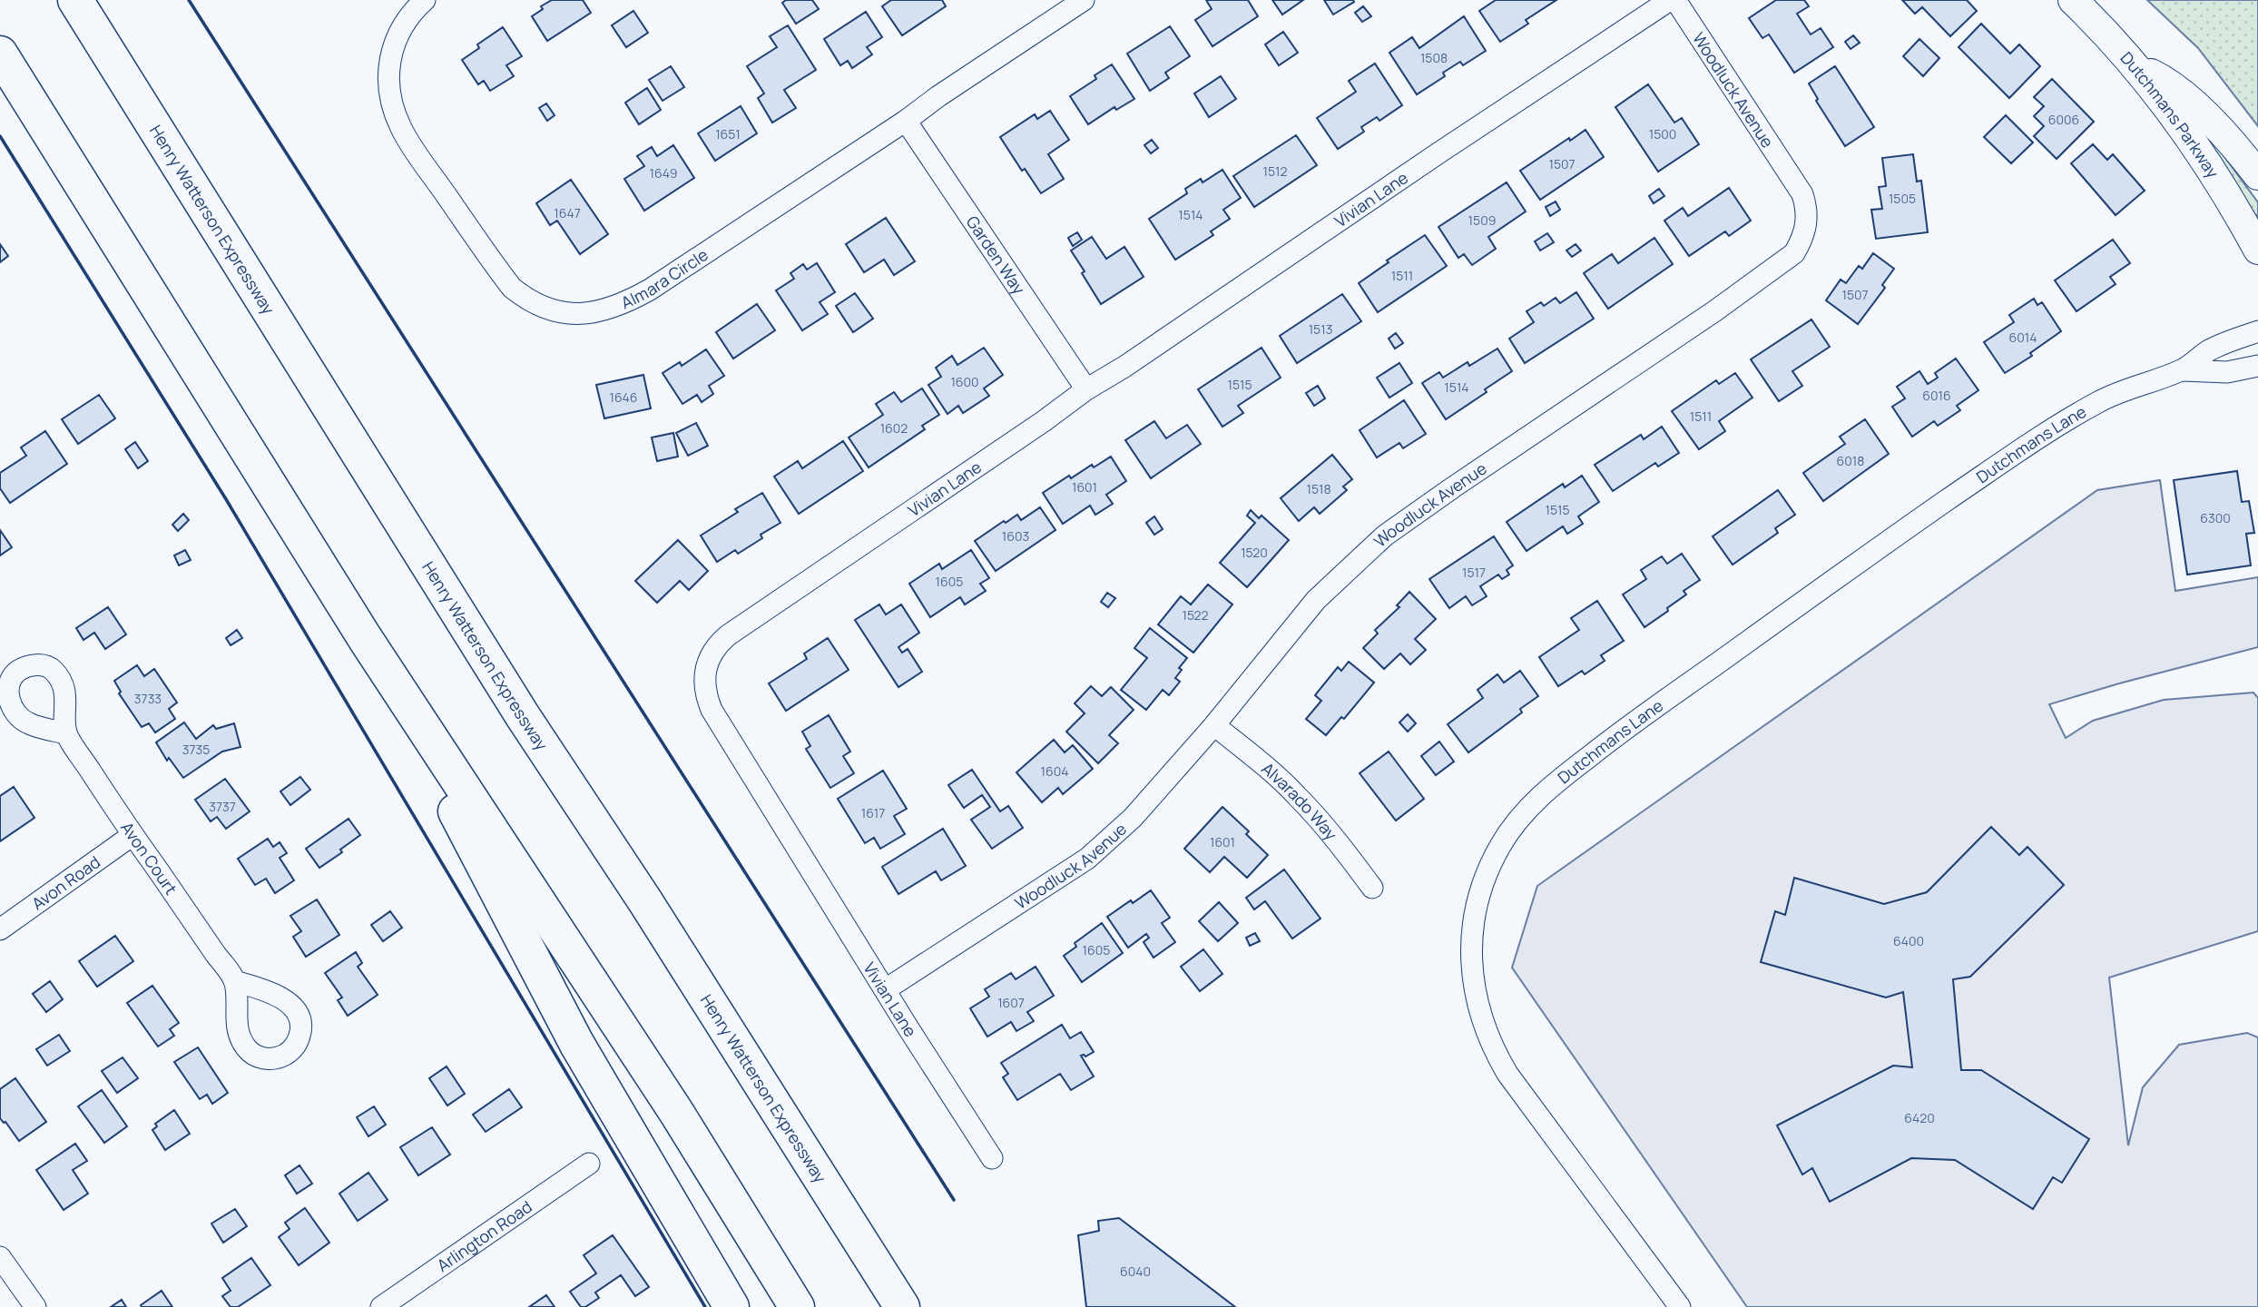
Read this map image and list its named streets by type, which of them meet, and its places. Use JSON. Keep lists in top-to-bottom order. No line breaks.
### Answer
{"streets":{"highway":["Henry Watterson Expressway"],"main road":["Dutchmans Parkway"],"street":["Woodluck Avenue","Vivian Lane","Garden Way","Almara Circle","Dutchmans Lane","Alvarado Way","Avon Court","Avon Road","Arlington Road"]},"crossings":[["Woodluck Avenue","Vivian Lane"],["Woodluck Avenue","Alvarado Way"],["Vivian Lane","Garden Way"],["Garden Way","Almara Circle"],["Avon Court","Avon Road"]],"house_numbers":["1508","6006","1651","1500","1507","1512","1649","1505","1647","1514","1509","1511","1507","1513","6014","1600","1515","1514","6016","1646","1511","1602","6018","1601","1518","1515","6300","1603","1520","1517","1605","1522","3733","3735","1604","3737","1617","1601","6400","1605","1607","6420","6040"]}
